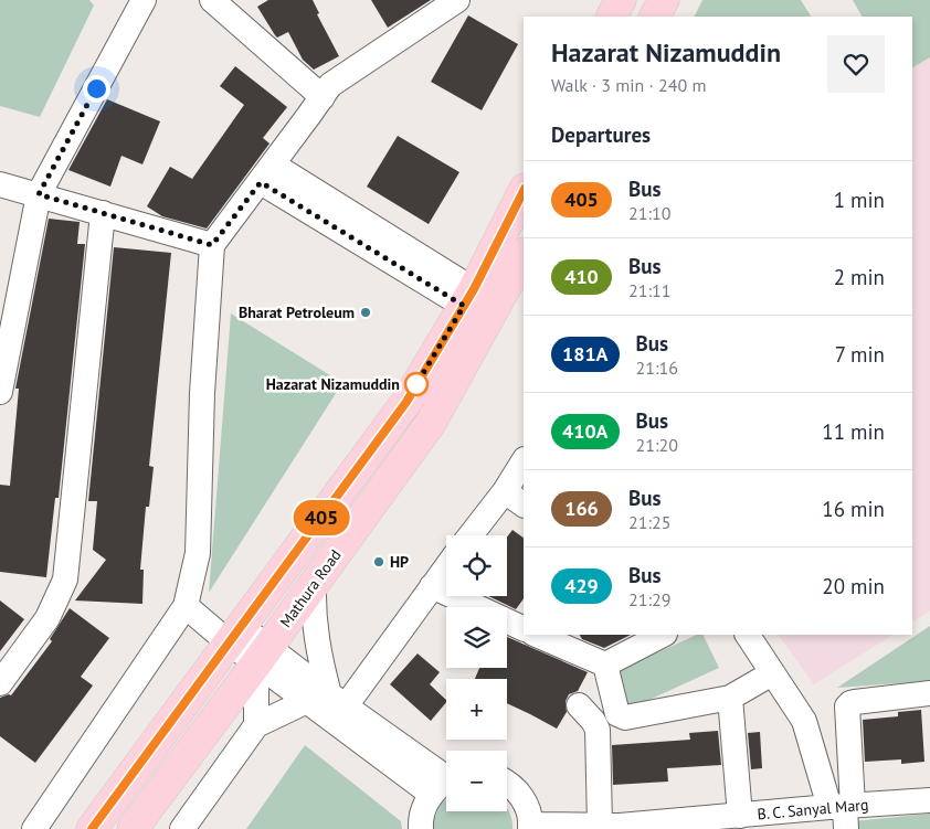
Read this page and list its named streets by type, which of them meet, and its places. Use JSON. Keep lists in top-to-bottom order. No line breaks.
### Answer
{"streets":{"main road":["Mathura Road"],"street":["B. C. Sanyal Marg"]},"places":["Bharat Petroleum","Hazarat Nizamuddin","HP"],"lines":["bus line 405"],"page":{"on_map":"405","heading":[["Hazarat Nizamuddin","Walk · 3 min · 240 m"],"Departures"],"list":[{"mark":"405","name":"Bus","note":"21:10","value":"1 min"},{"mark":"410","name":"Bus","note":"21:11","value":"2 min"},{"mark":"181A","name":"Bus","note":"21:16","value":"7 min"},{"mark":"410A","name":"Bus","note":"21:20","value":"11 min"},{"mark":"166","name":"Bus","note":"21:25","value":"16 min"},{"mark":"429","name":"Bus","note":"21:29","value":"20 min"}],"map_buttons":["+","−"]}}
